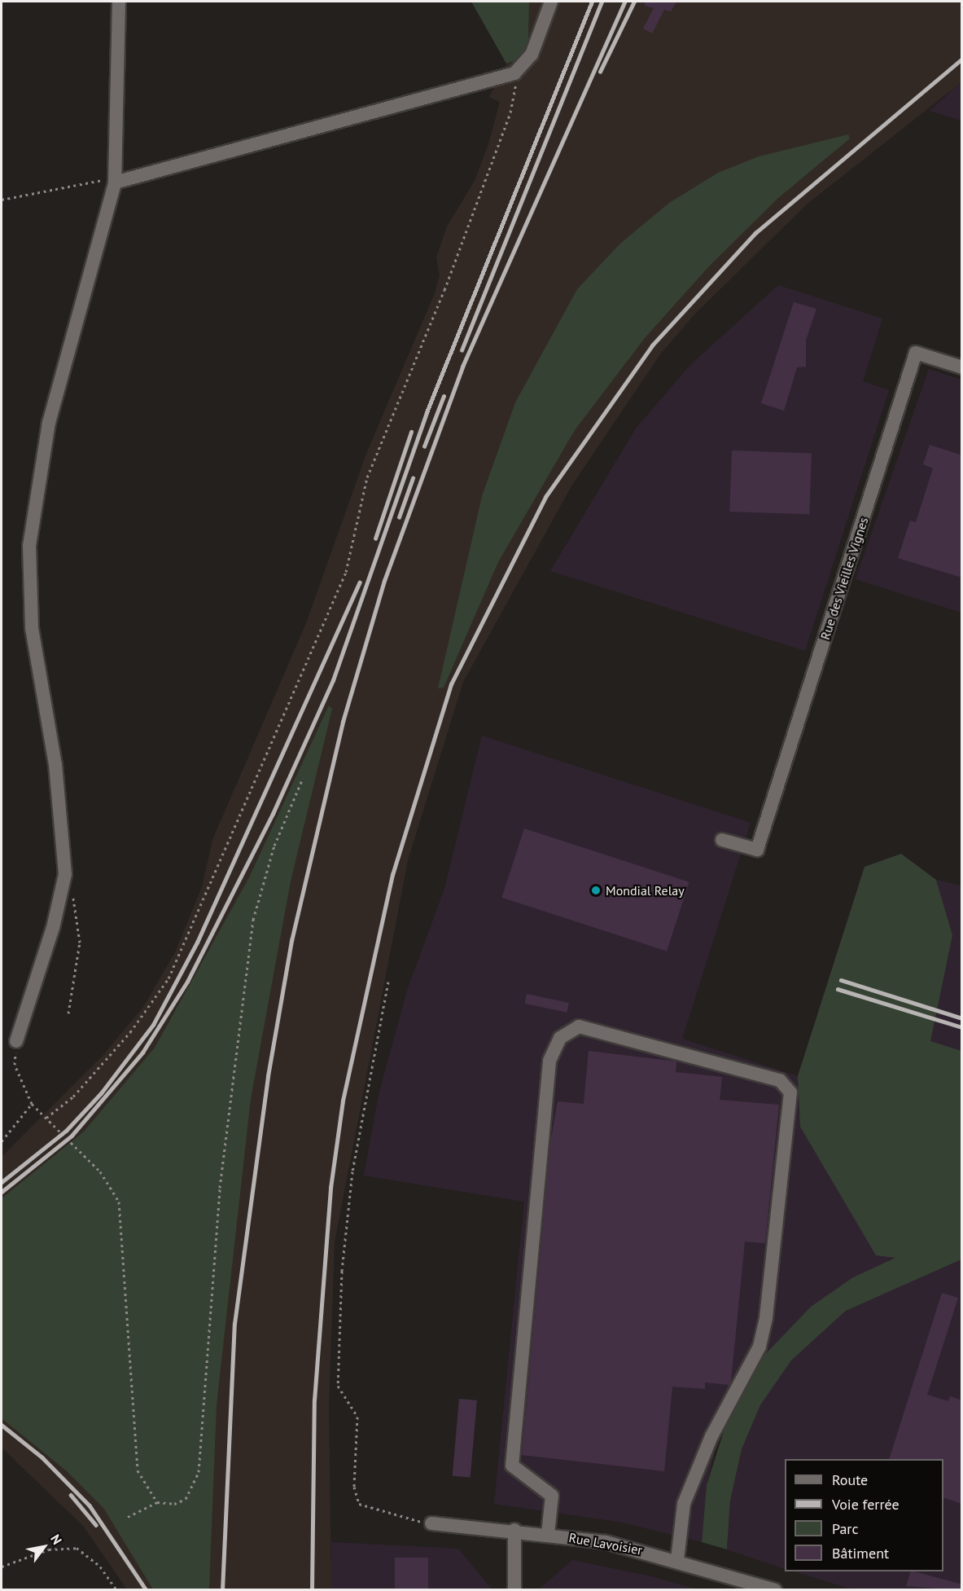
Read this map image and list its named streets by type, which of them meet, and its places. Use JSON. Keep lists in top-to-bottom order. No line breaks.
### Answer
{"streets":{"street":["Rue des Vieilles Vignes","Rue Lavoisier"]},"places":["Mondial Relay"],"legend":["Route","Voie ferrée","Parc","Bâtiment"],"north":"top right"}
